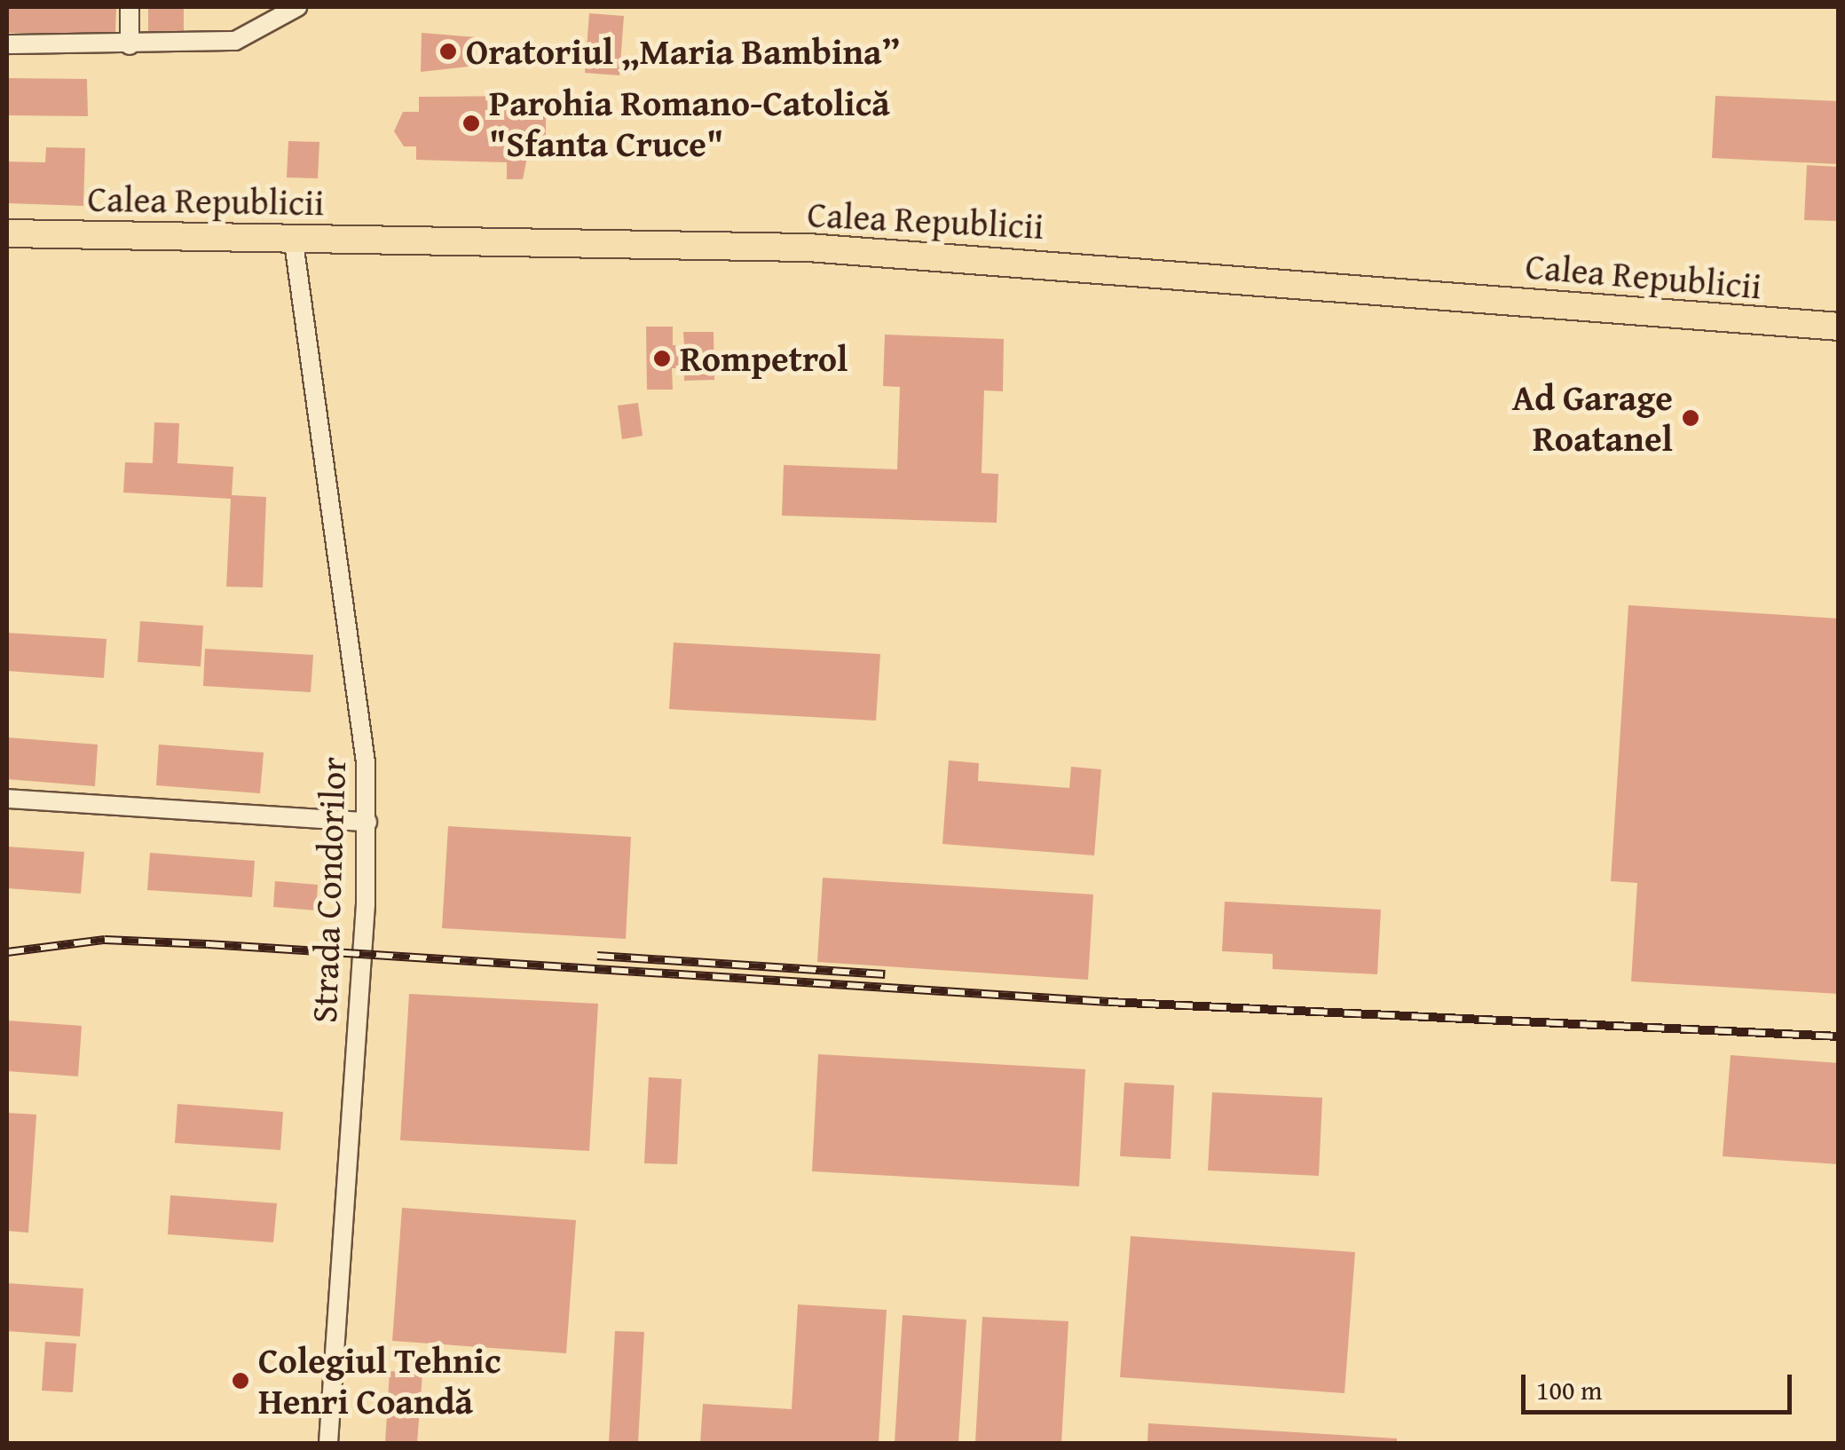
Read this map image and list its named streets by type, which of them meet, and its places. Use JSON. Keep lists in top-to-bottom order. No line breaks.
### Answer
{"streets":{"main road":["Calea Republicii"],"street":["Strada Condorilor"]},"crossings":[["Calea Republicii","Strada Condorilor"]],"places":["Oratoriul „Maria Bambina”","Parohia Romano-Catolică \"Sfanta Cruce\"","Rompetrol","Ad Garage Roatanel","Colegiul Tehnic Henri Coandă"],"scale_bar":"100 m"}
